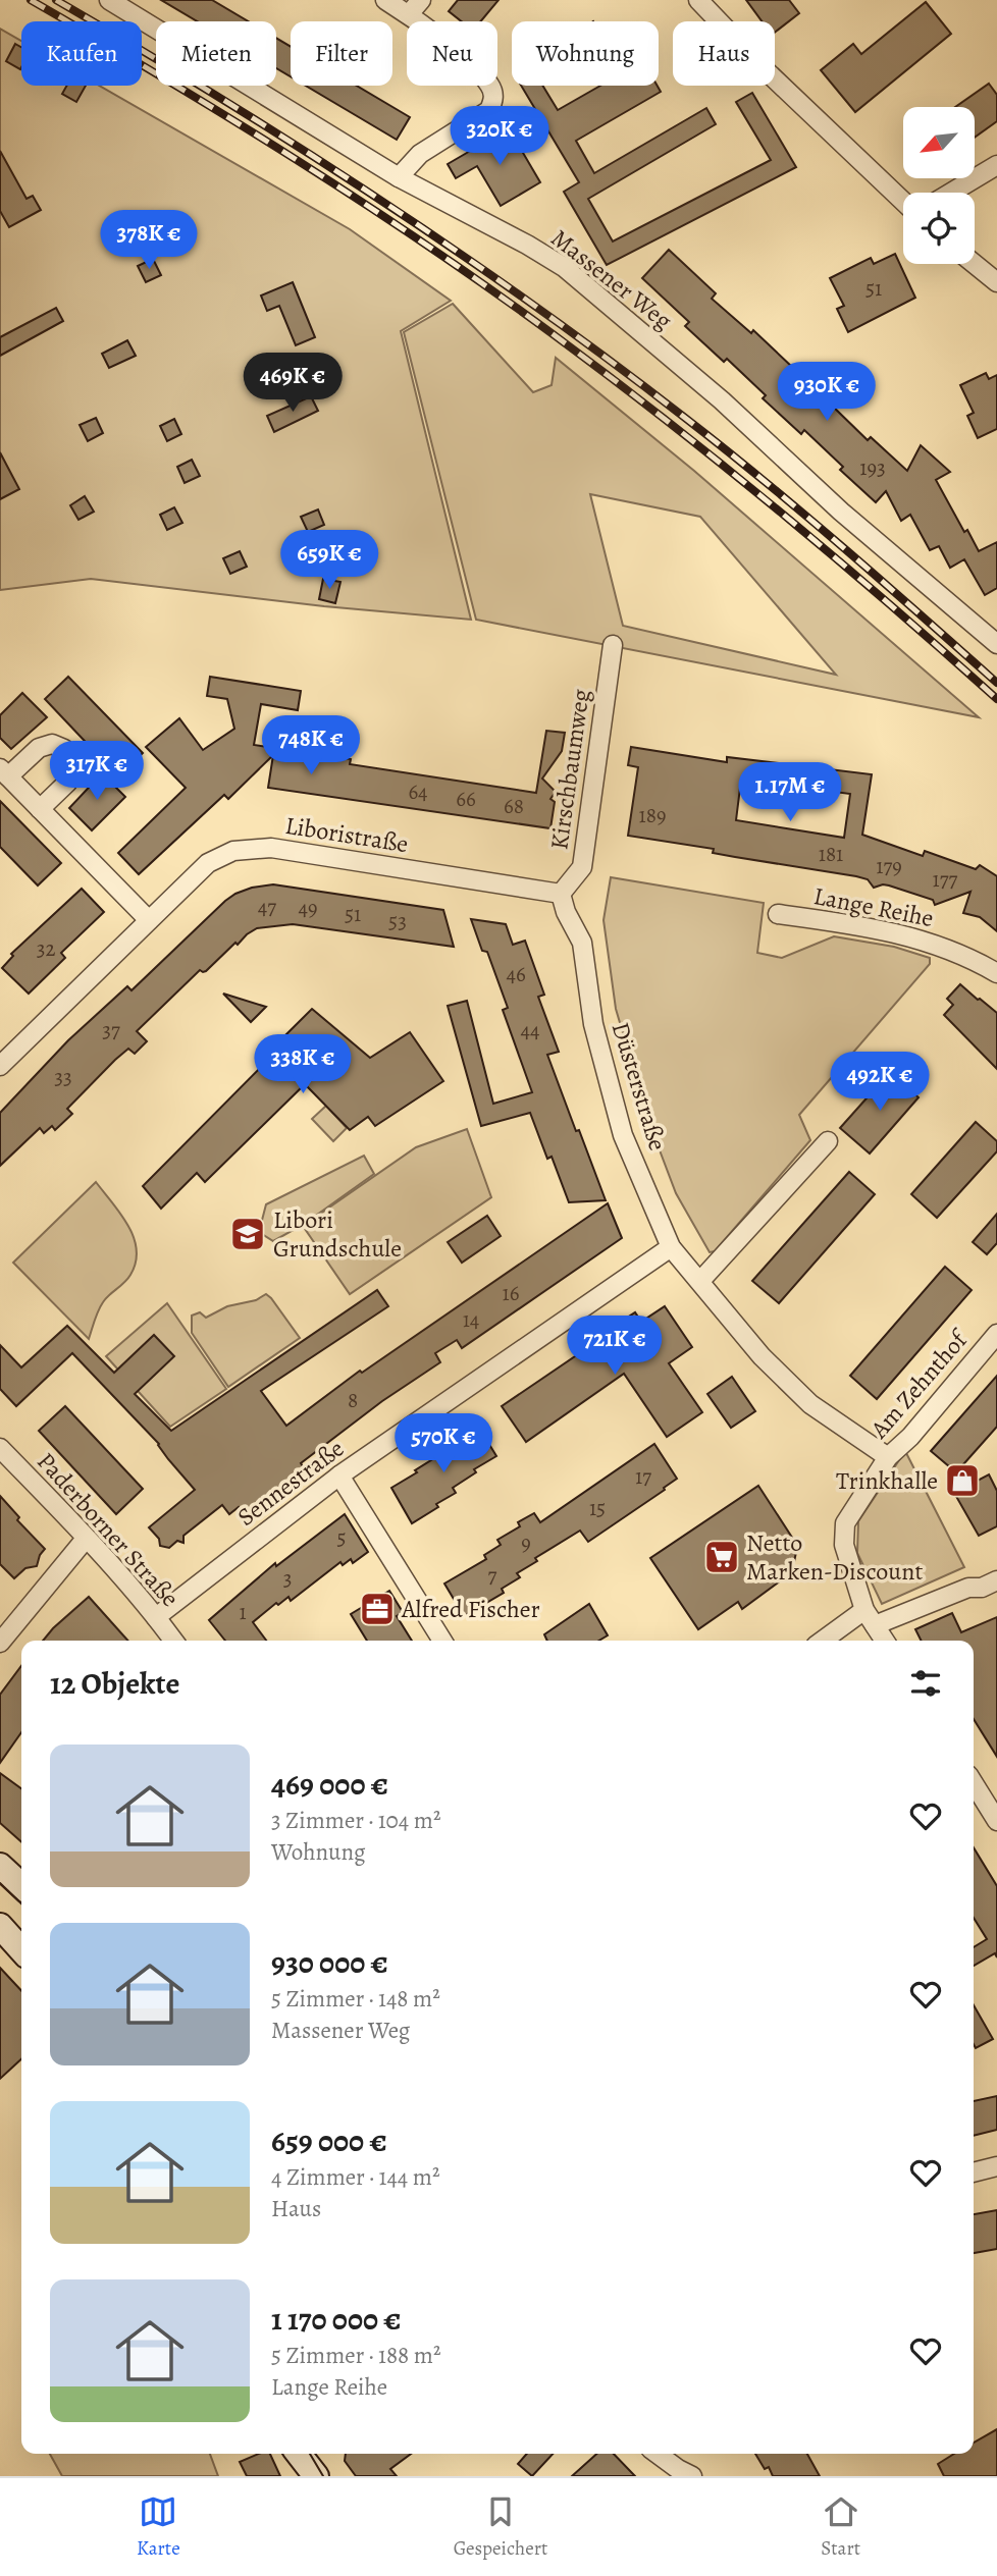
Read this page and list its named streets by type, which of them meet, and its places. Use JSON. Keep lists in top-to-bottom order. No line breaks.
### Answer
{"streets":{"street":["Massener Weg","Kirschbaumweg","Liboristraße","Lange Reihe","Düsterstraße","Am Zehnthof","Sennestraße","Paderborner Straße"]},"crossings":[["Kirschbaumweg","Liboristraße"],["Kirschbaumweg","Düsterstraße"],["Liboristraße","Düsterstraße"],["Düsterstraße","Am Zehnthof"],["Düsterstraße","Sennestraße"],["Sennestraße","Paderborner Straße"]],"places":{"school or university":["Libori Grundschule"],"shop":["Trinkhalle"],"supermarket":["Netto Marken-Discount"],"office":["Alfred Fischer"]},"house_numbers":["51","193","64","66","68","189","181","179","177","47","49","51","53","32","46","37","44","33","16","14","8","17","15","5","9","7","3","1"],"north":"bottom left","page":{"chip":["Kaufen","Mieten","Filter","Neu","Wohnung","Haus"],"price":["320K €","378K €","469K €","930K €","659K €","748K €","317K €","1.17M €","338K €","492K €","721K €","570K €"],"heading":"12 Objekte","list":[{"name":"469 000 €","note":"3 Zimmer · 104 m² · Wohnung"},{"name":"930 000 €","note":"5 Zimmer · 148 m² · Massener Weg"},{"name":"659 000 €","note":"4 Zimmer · 144 m² · Haus"},{"name":"1 170 000 €","note":"5 Zimmer · 188 m² · Lange Reihe"}],"tabs":["Karte","Gespeichert","Start"]}}
